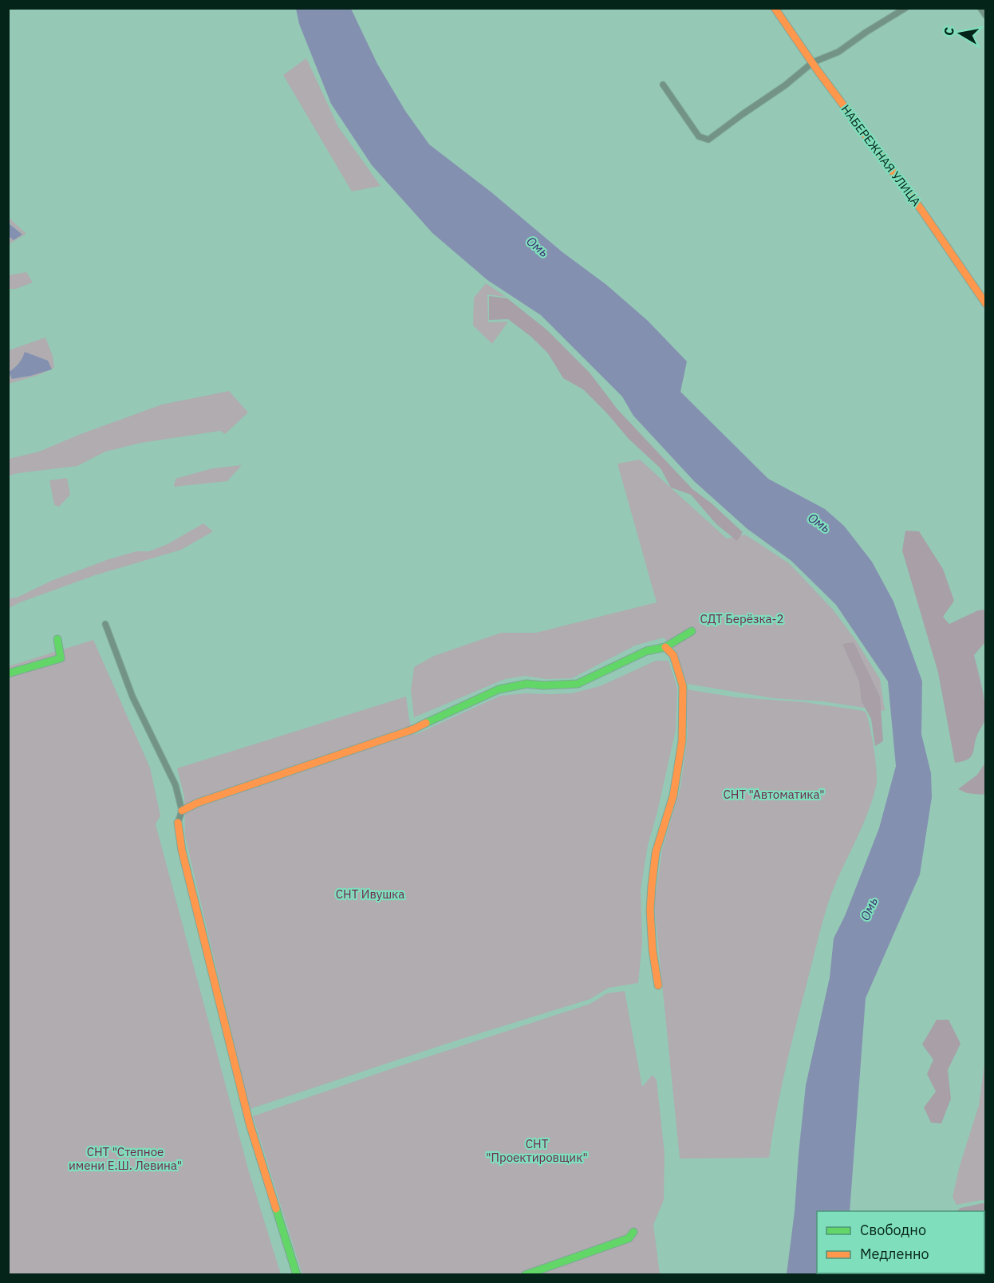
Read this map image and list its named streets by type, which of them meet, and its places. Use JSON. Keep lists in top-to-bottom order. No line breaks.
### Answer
{"streets":{"street":["НАБЕРЕЖНАЯ УЛИЦА"]},"water":["Омь"],"parks":["СДТ Берёзка-2","СНТ \"Автоматика\"","СНТ Ивушка","СНТ \"Проектировщик\"","СНТ \"Степное имени Е.Ш. Левина\""],"legend":["Свободно","Медленно"],"north":"left"}
